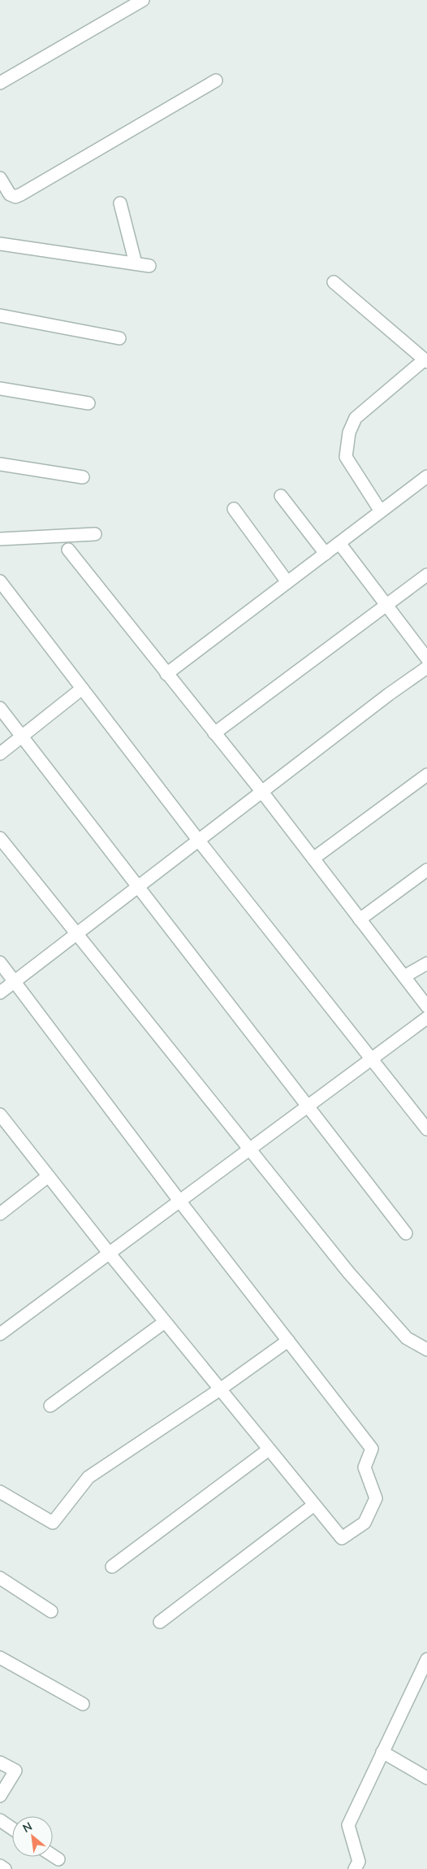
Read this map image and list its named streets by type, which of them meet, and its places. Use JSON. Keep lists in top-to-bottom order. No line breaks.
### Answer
{"north":"top left"}
